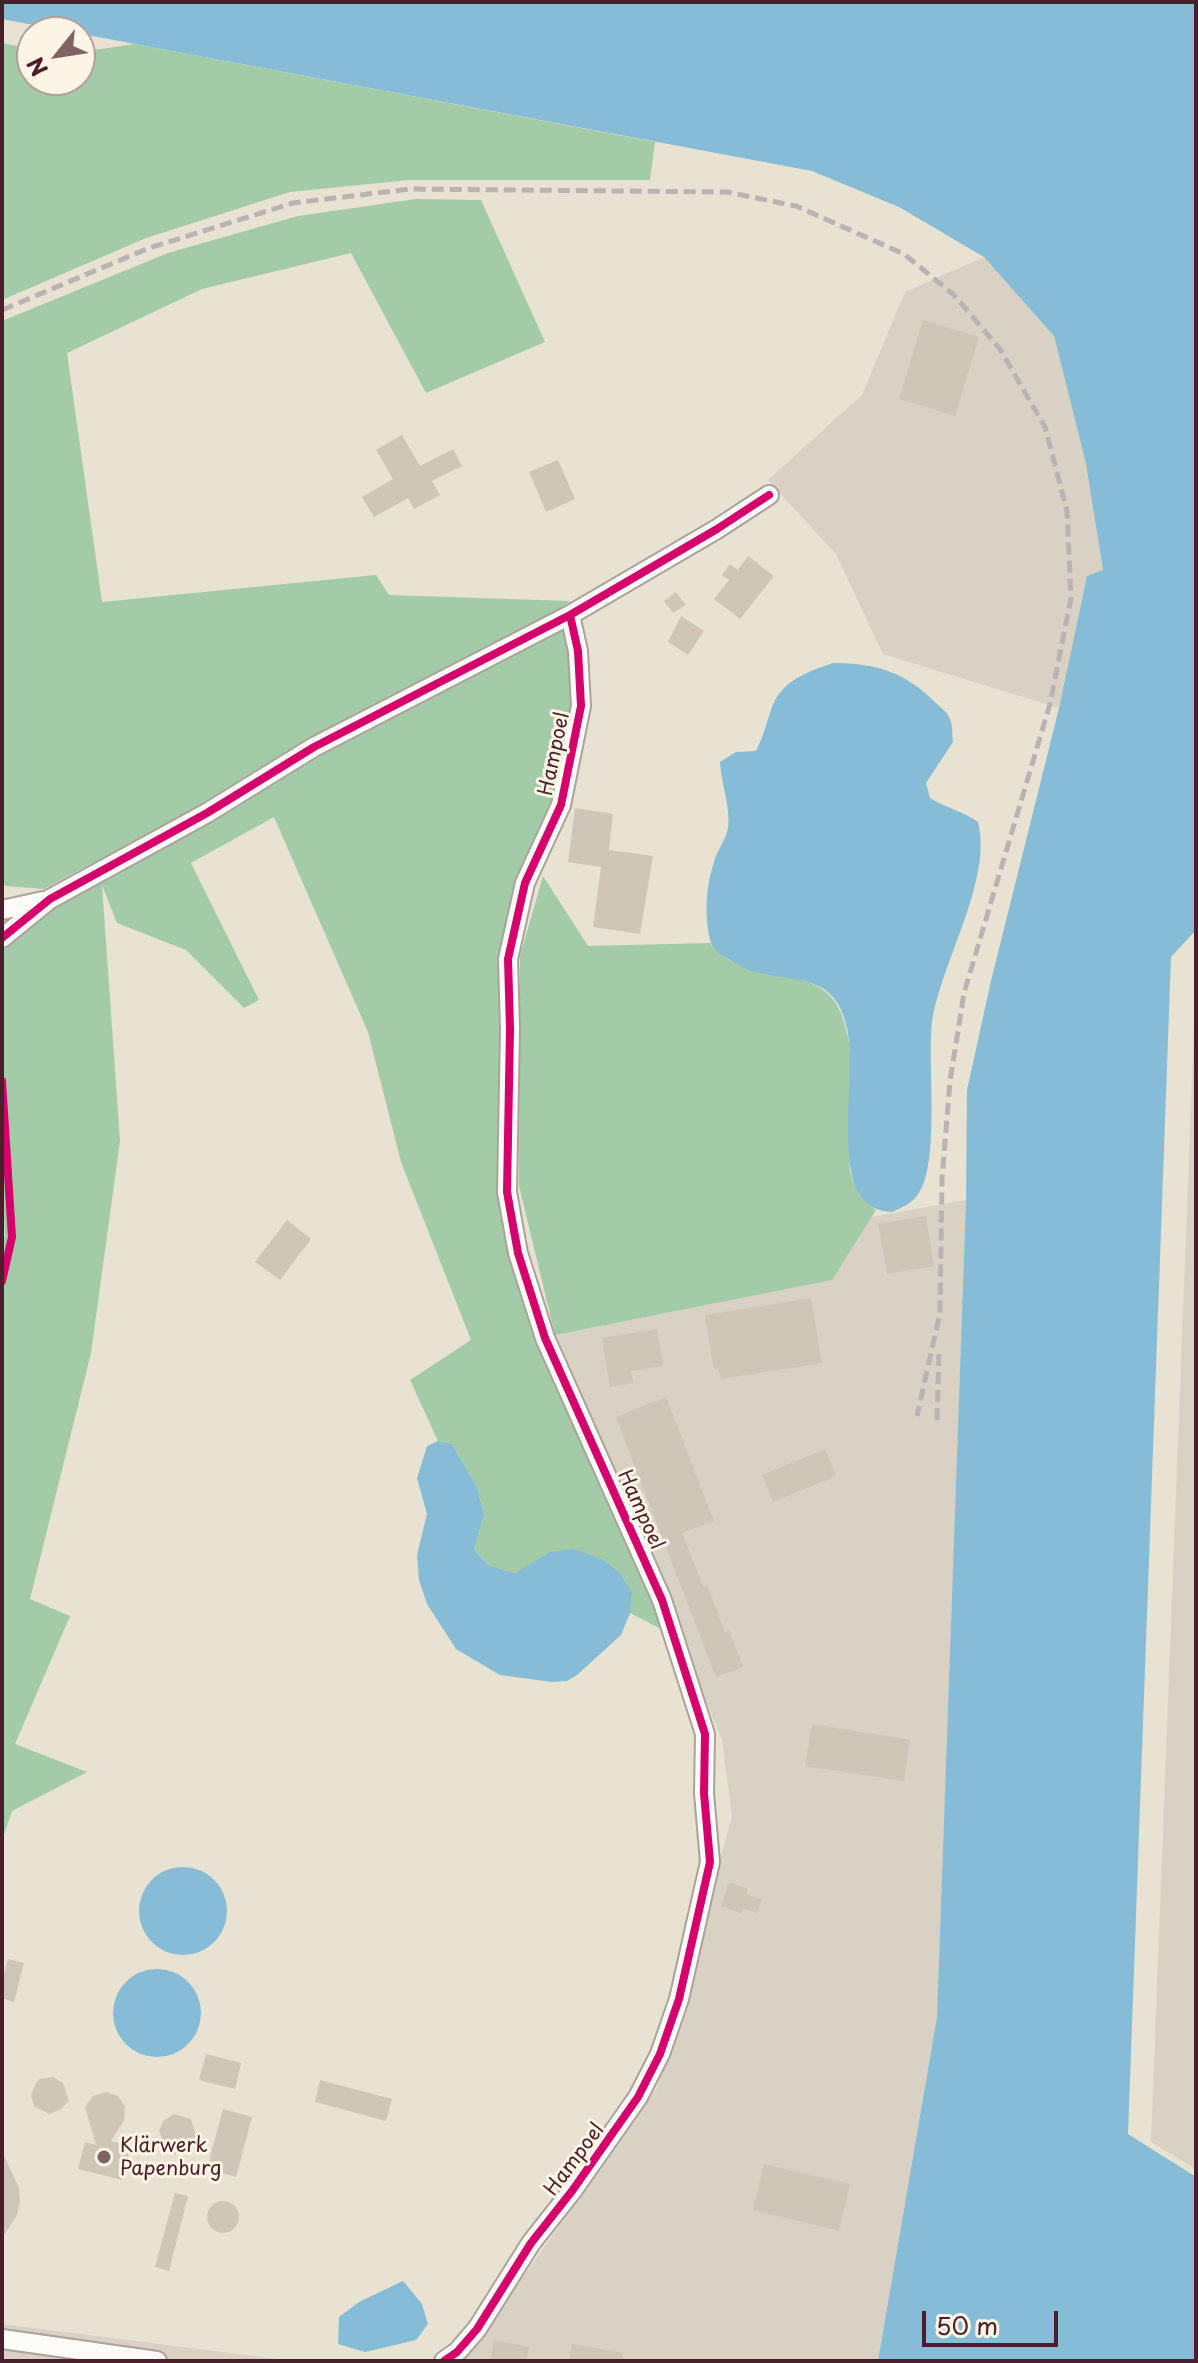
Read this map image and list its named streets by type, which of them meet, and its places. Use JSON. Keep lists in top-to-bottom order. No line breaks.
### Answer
{"streets":{"street":["Hampoel"]},"places":["Klärwerk Papenburg"],"scale_bar":"50 m","north":"bottom left"}
